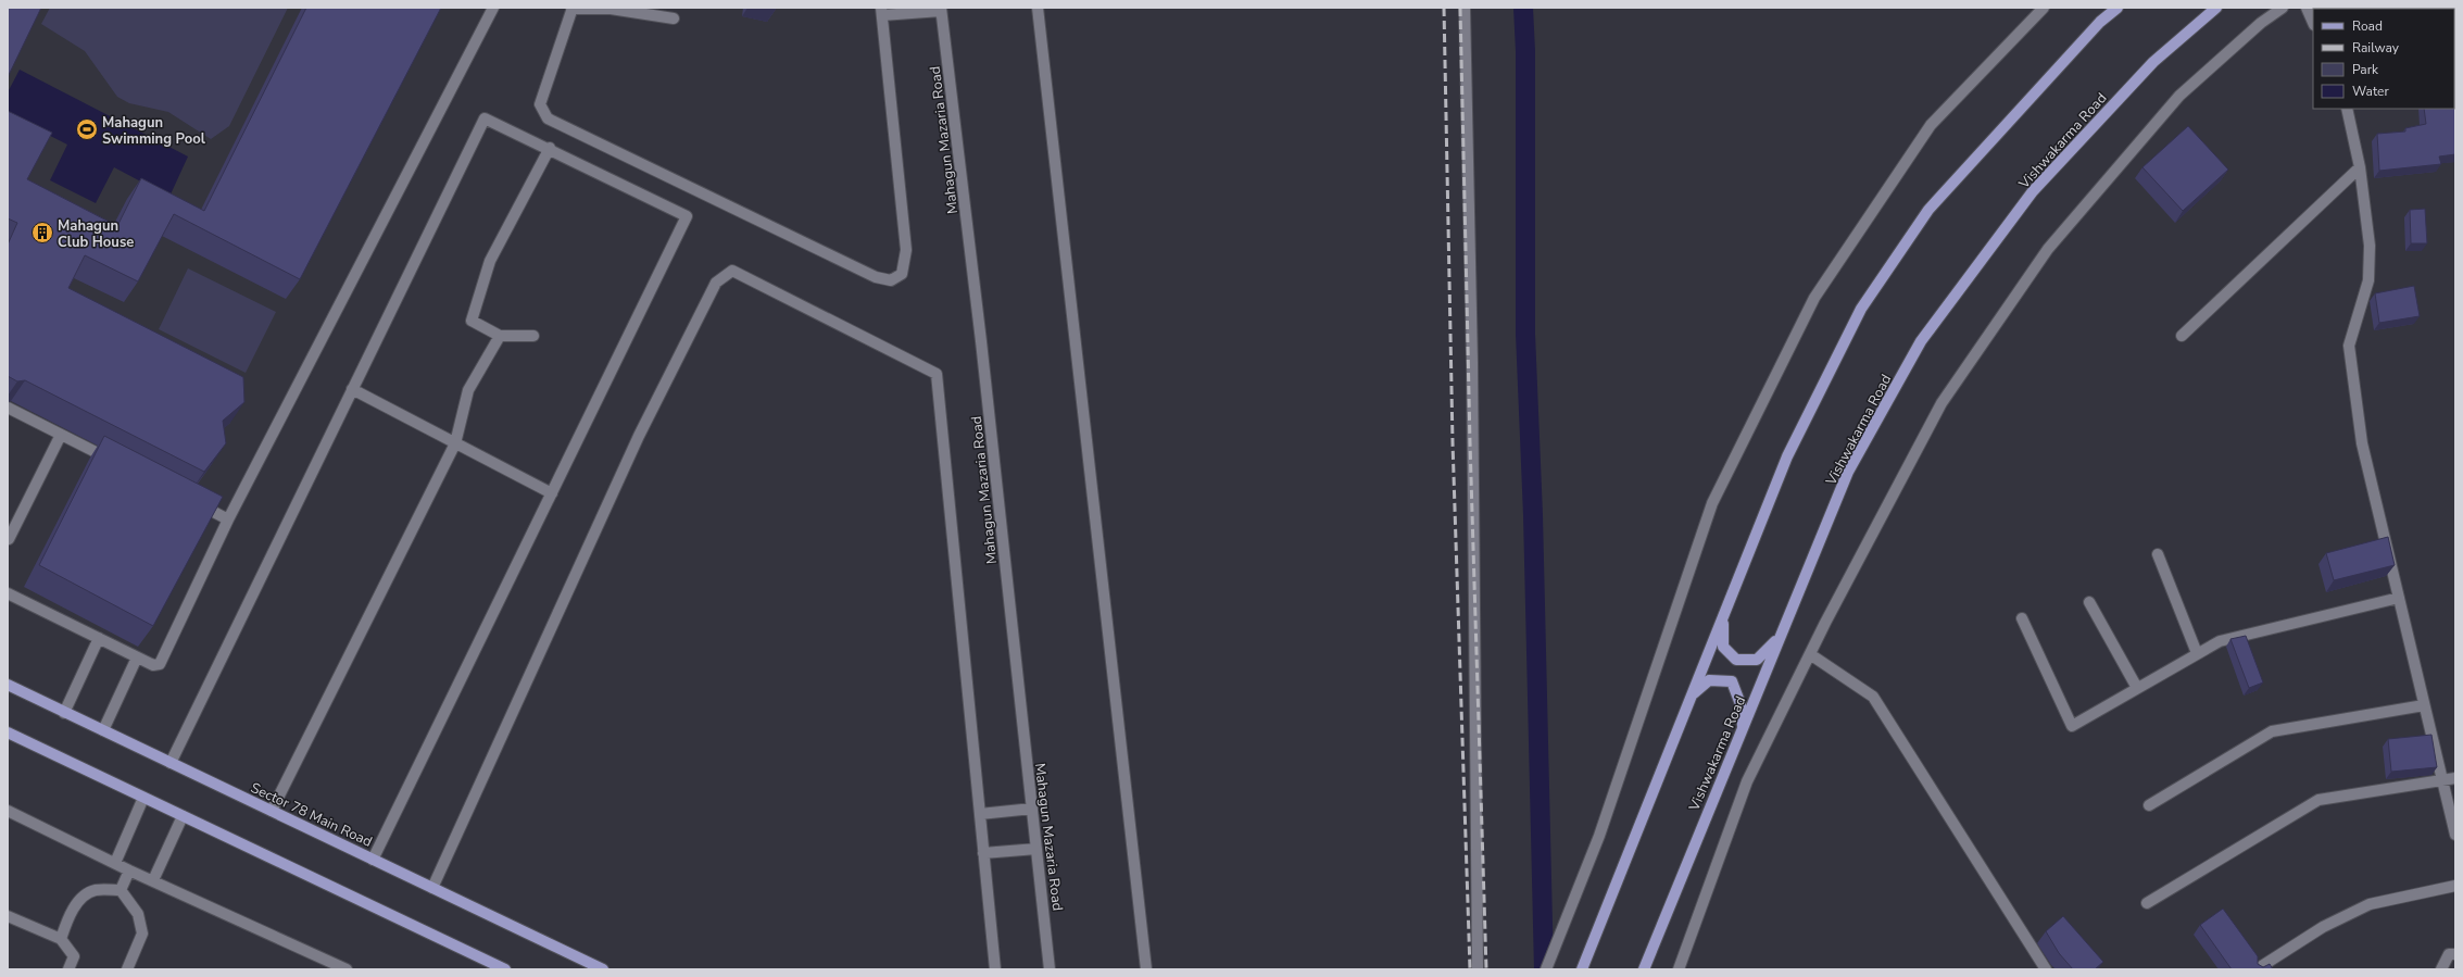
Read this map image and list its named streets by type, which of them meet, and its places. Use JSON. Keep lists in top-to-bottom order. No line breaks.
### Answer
{"streets":{"main road":["Vishwakarma Road","Sector 78 Main Road"],"street":["Mahagun Mazaria Road"]},"places":{"sports":["Mahagun Swimming Pool"],"building":["Mahagun Club House"]},"legend":["Road","Railway","Park","Water"]}
